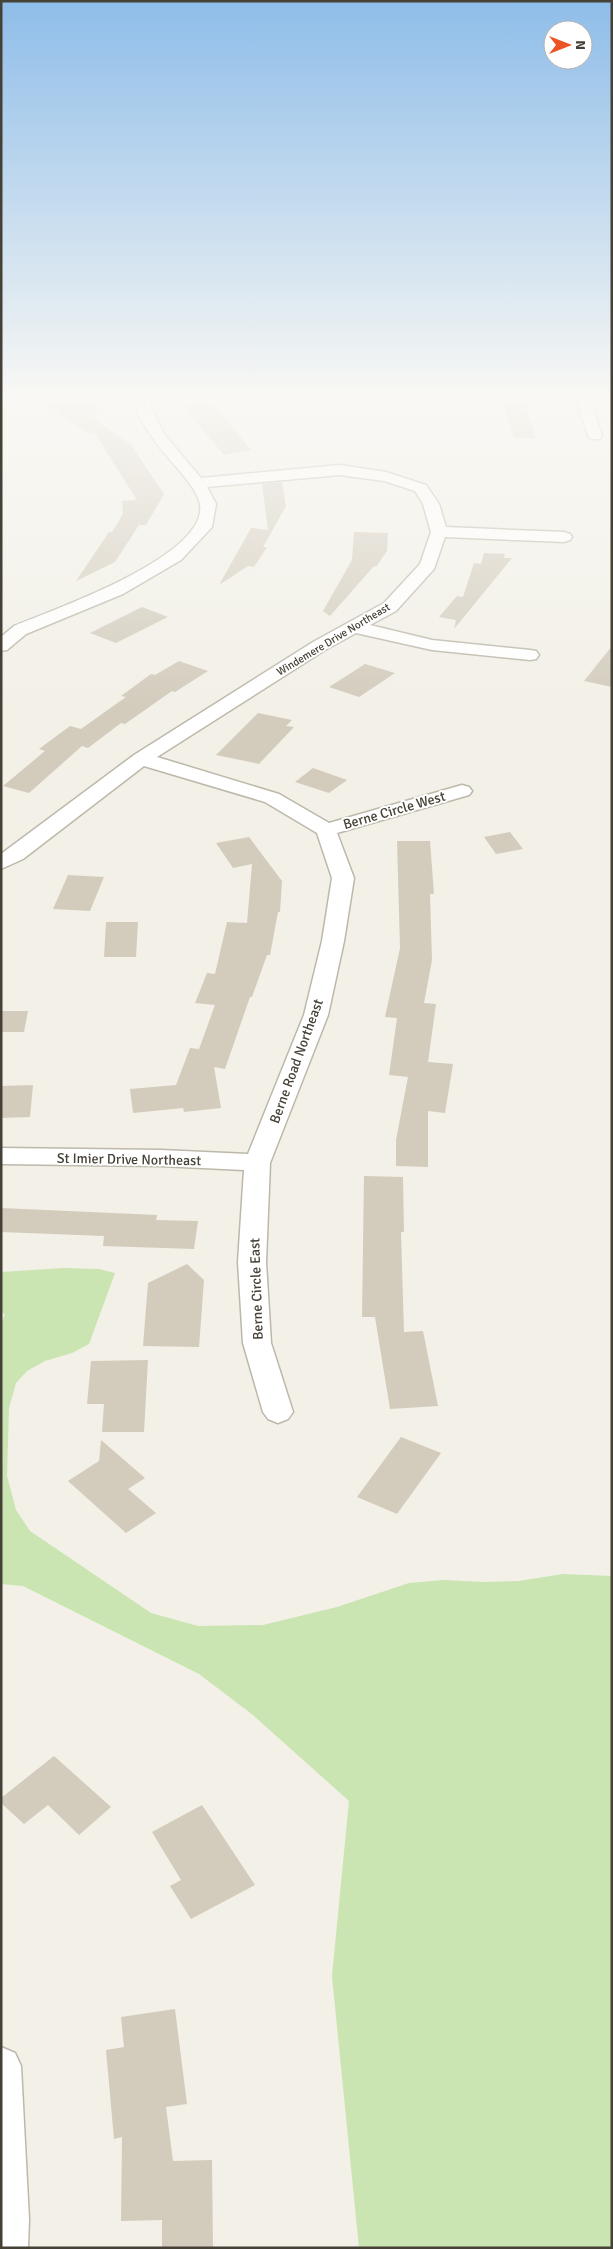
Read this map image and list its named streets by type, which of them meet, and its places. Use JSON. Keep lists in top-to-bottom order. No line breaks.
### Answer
{"streets":{"street":["Windemere Drive Northeast","Berne Circle West","Berne Road Northeast","St Imier Drive Northeast","Berne Circle East"]},"crossings":[["Berne Circle West","Berne Road Northeast"],["Berne Road Northeast","St Imier Drive Northeast"],["Berne Road Northeast","Berne Circle East"],["St Imier Drive Northeast","Berne Circle East"]],"north":"right"}
